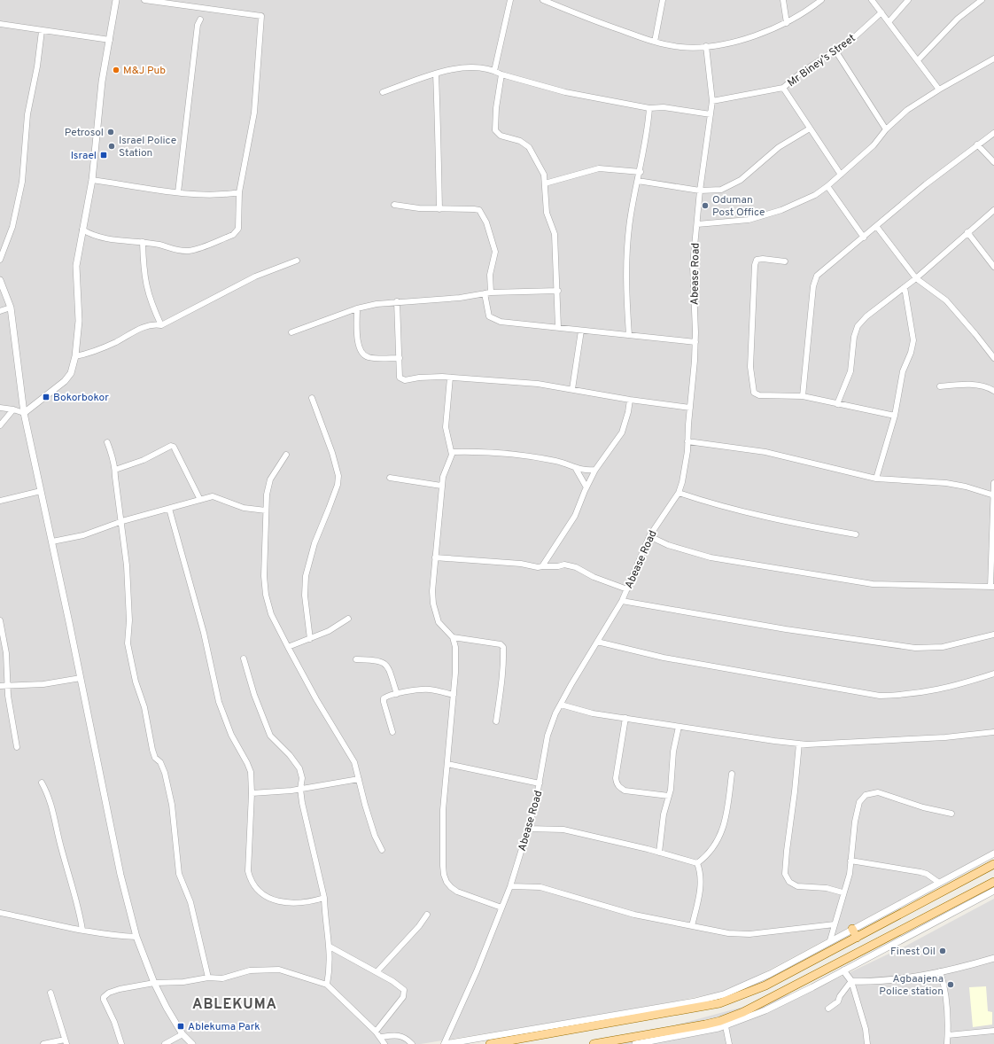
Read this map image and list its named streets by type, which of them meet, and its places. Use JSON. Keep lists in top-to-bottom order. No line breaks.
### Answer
{"streets":{"street":["Mr Biney’s Street","Abease Road"]},"crossings":[["Mr Biney’s Street","Abease Road"]],"districts":["ABLEKUMA"],"places":{"other":["M&J Pub","Petrosol","Israel Police Station","Oduman Post Office","Finest Oil","Agbaajena Police station"],"transit":["Israel","Bokorbokor","Ablekuma Park"]}}
